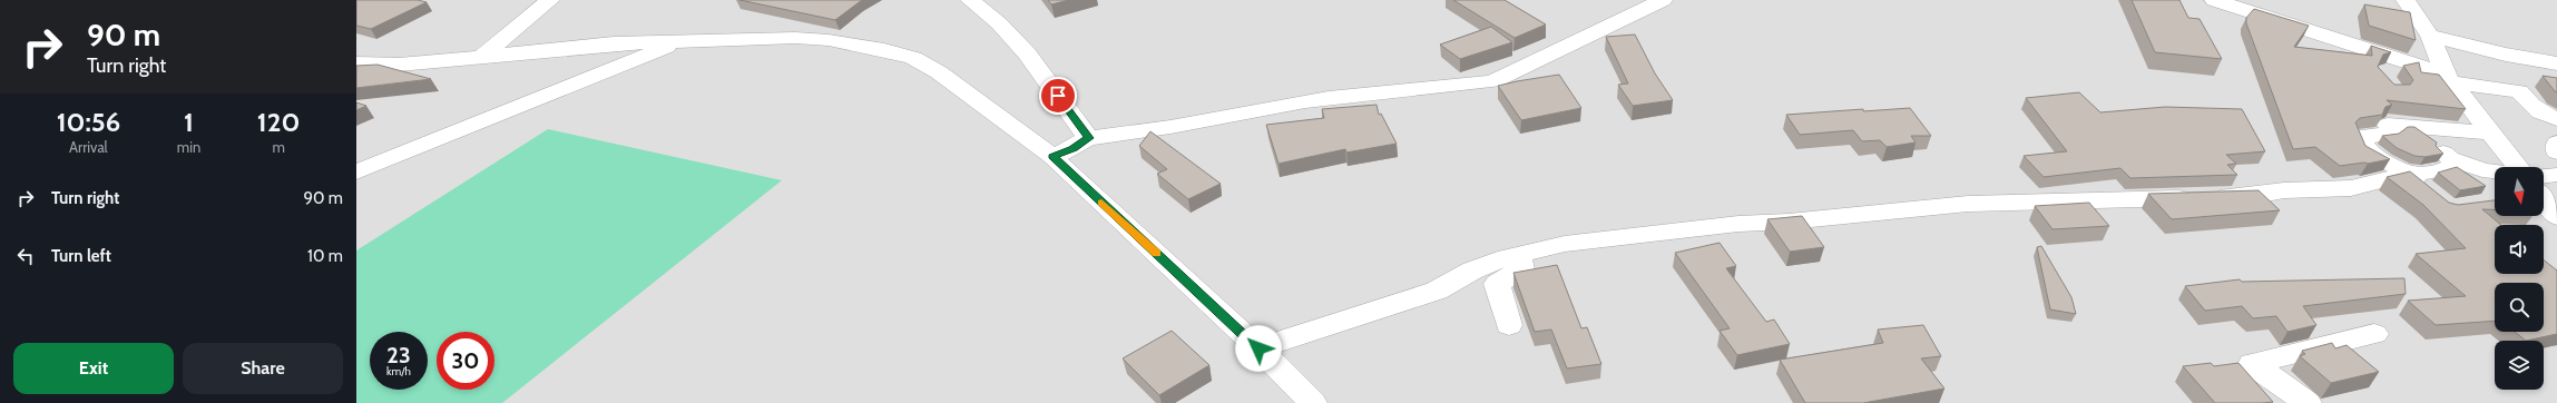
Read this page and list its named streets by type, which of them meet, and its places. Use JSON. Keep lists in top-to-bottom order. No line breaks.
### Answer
{"north":"bottom","page":{"turn":["90 m","Turn right"],"eta":["10:56","Arrival","1","min","120","m"],"list":[{"name":"Turn right","value":"90 m"},{"name":"Turn left","value":"10 m"}],"speed":"23 km/h","limit":"30","buttons":["Exit","Share"]}}
